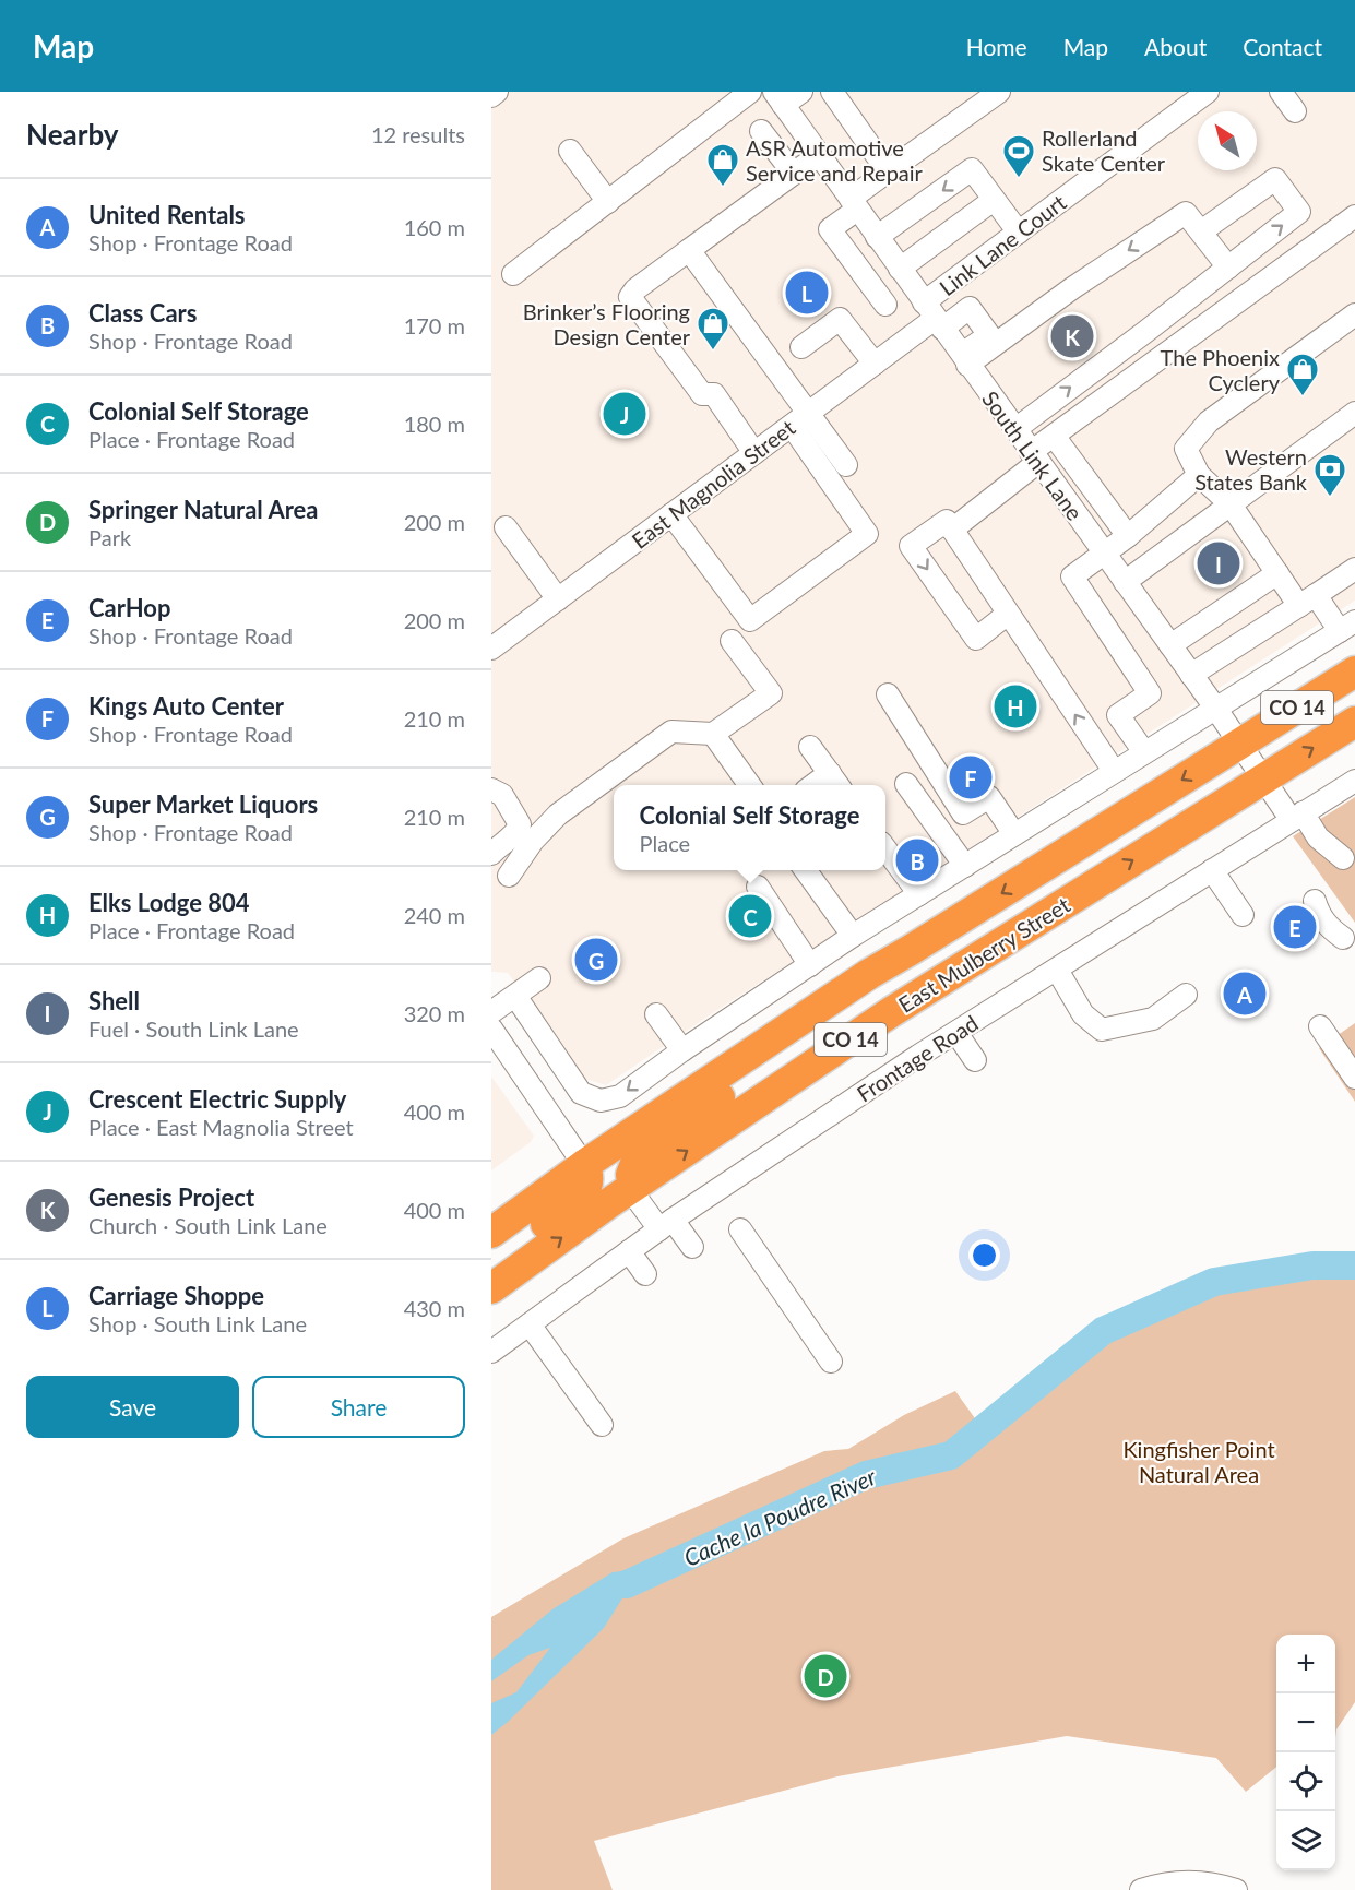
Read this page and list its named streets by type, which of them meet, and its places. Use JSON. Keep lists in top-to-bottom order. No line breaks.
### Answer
{"streets":{"highway":["CO 14","East Mulberry Street"],"street":["Link Lane Court","South Link Lane","East Magnolia Street","Frontage Road"]},"crossings":[["Link Lane Court","South Link Lane"],["Link Lane Court","East Magnolia Street"],["South Link Lane","East Magnolia Street"],["South Link Lane","East Mulberry Street"],["South Link Lane","Frontage Road"]],"water":["Cache la Poudre River"],"parks":["Kingfisher Point Natural Area"],"places":{"sports":["Rollerland Skate Center"],"shop":["ASR Automotive Service and Repair","Brinker’s Flooring Design Center","The Phoenix Cyclery"],"bank":["Western States Bank"]},"north":"top left","page":{"header":"Map","nav":["Home","Map","About","Contact"],"heading":["Nearby","12 results"],"list":[{"mark":"A","name":"United Rentals","note":"Shop · Frontage Road","value":"160 m"},{"mark":"B","name":"Class Cars","note":"Shop · Frontage Road","value":"170 m"},{"mark":"C","name":"Colonial Self Storage","note":"Place · Frontage Road","value":"180 m"},{"mark":"D","name":"Springer Natural Area","note":"Park","value":"200 m"},{"mark":"E","name":"CarHop","note":"Shop · Frontage Road","value":"200 m"},{"mark":"F","name":"Kings Auto Center","note":"Shop · Frontage Road","value":"210 m"},{"mark":"G","name":"Super Market Liquors","note":"Shop · Frontage Road","value":"210 m"},{"mark":"H","name":"Elks Lodge 804","note":"Place · Frontage Road","value":"240 m"},{"mark":"I","name":"Shell","note":"Fuel · South Link Lane","value":"320 m"},{"mark":"J","name":"Crescent Electric Supply","note":"Place · East Magnolia Street","value":"400 m"},{"mark":"K","name":"Genesis Project","note":"Church · South Link Lane","value":"400 m"},{"mark":"L","name":"Carriage Shoppe","note":"Shop · South Link Lane","value":"430 m"}],"pins":["L","K","J","I","H","F","B","C","E","G","A","D"],"popup":["Colonial Self Storage","Place"],"buttons":["Save","Share"],"map_buttons":["+","−"]}}
